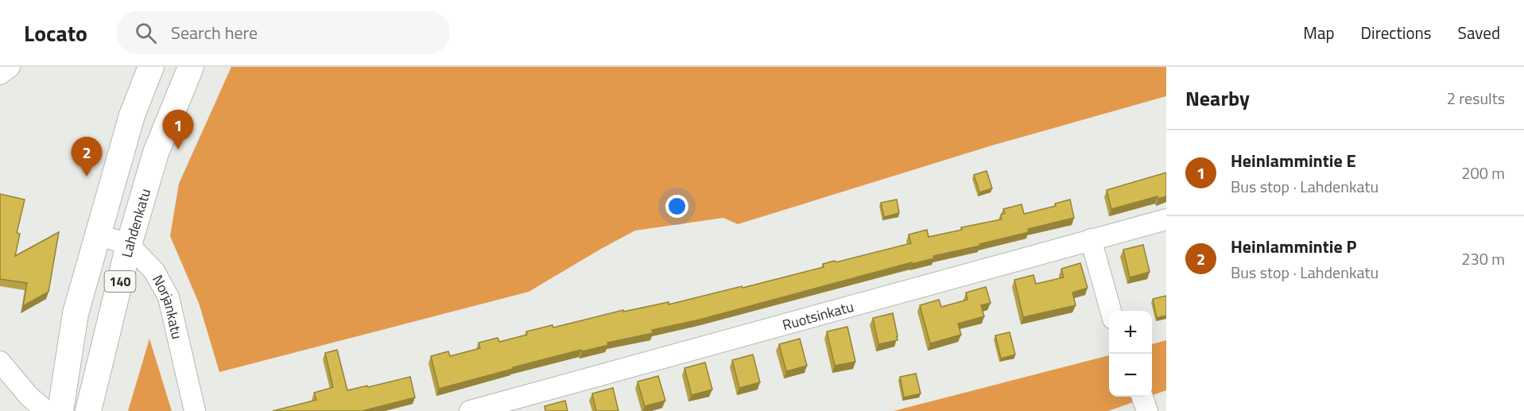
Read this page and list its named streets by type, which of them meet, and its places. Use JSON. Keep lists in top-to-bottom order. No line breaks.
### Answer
{"streets":{"main road":["Lahdenkatu","140"],"street":["Norjankatu","Ruotsinkatu"]},"crossings":[["Lahdenkatu","Norjankatu"],["140","Norjankatu"]],"page":{"header":"Locato","search":"Search here","nav":["Map","Directions","Saved"],"heading":["Nearby","2 results"],"pins":["1","2"],"list":[{"mark":"1","name":"Heinlammintie E","note":"Bus stop · Lahdenkatu","value":"200 m"},{"mark":"2","name":"Heinlammintie P","note":"Bus stop · Lahdenkatu","value":"230 m"}],"map_buttons":["+","−"]}}
